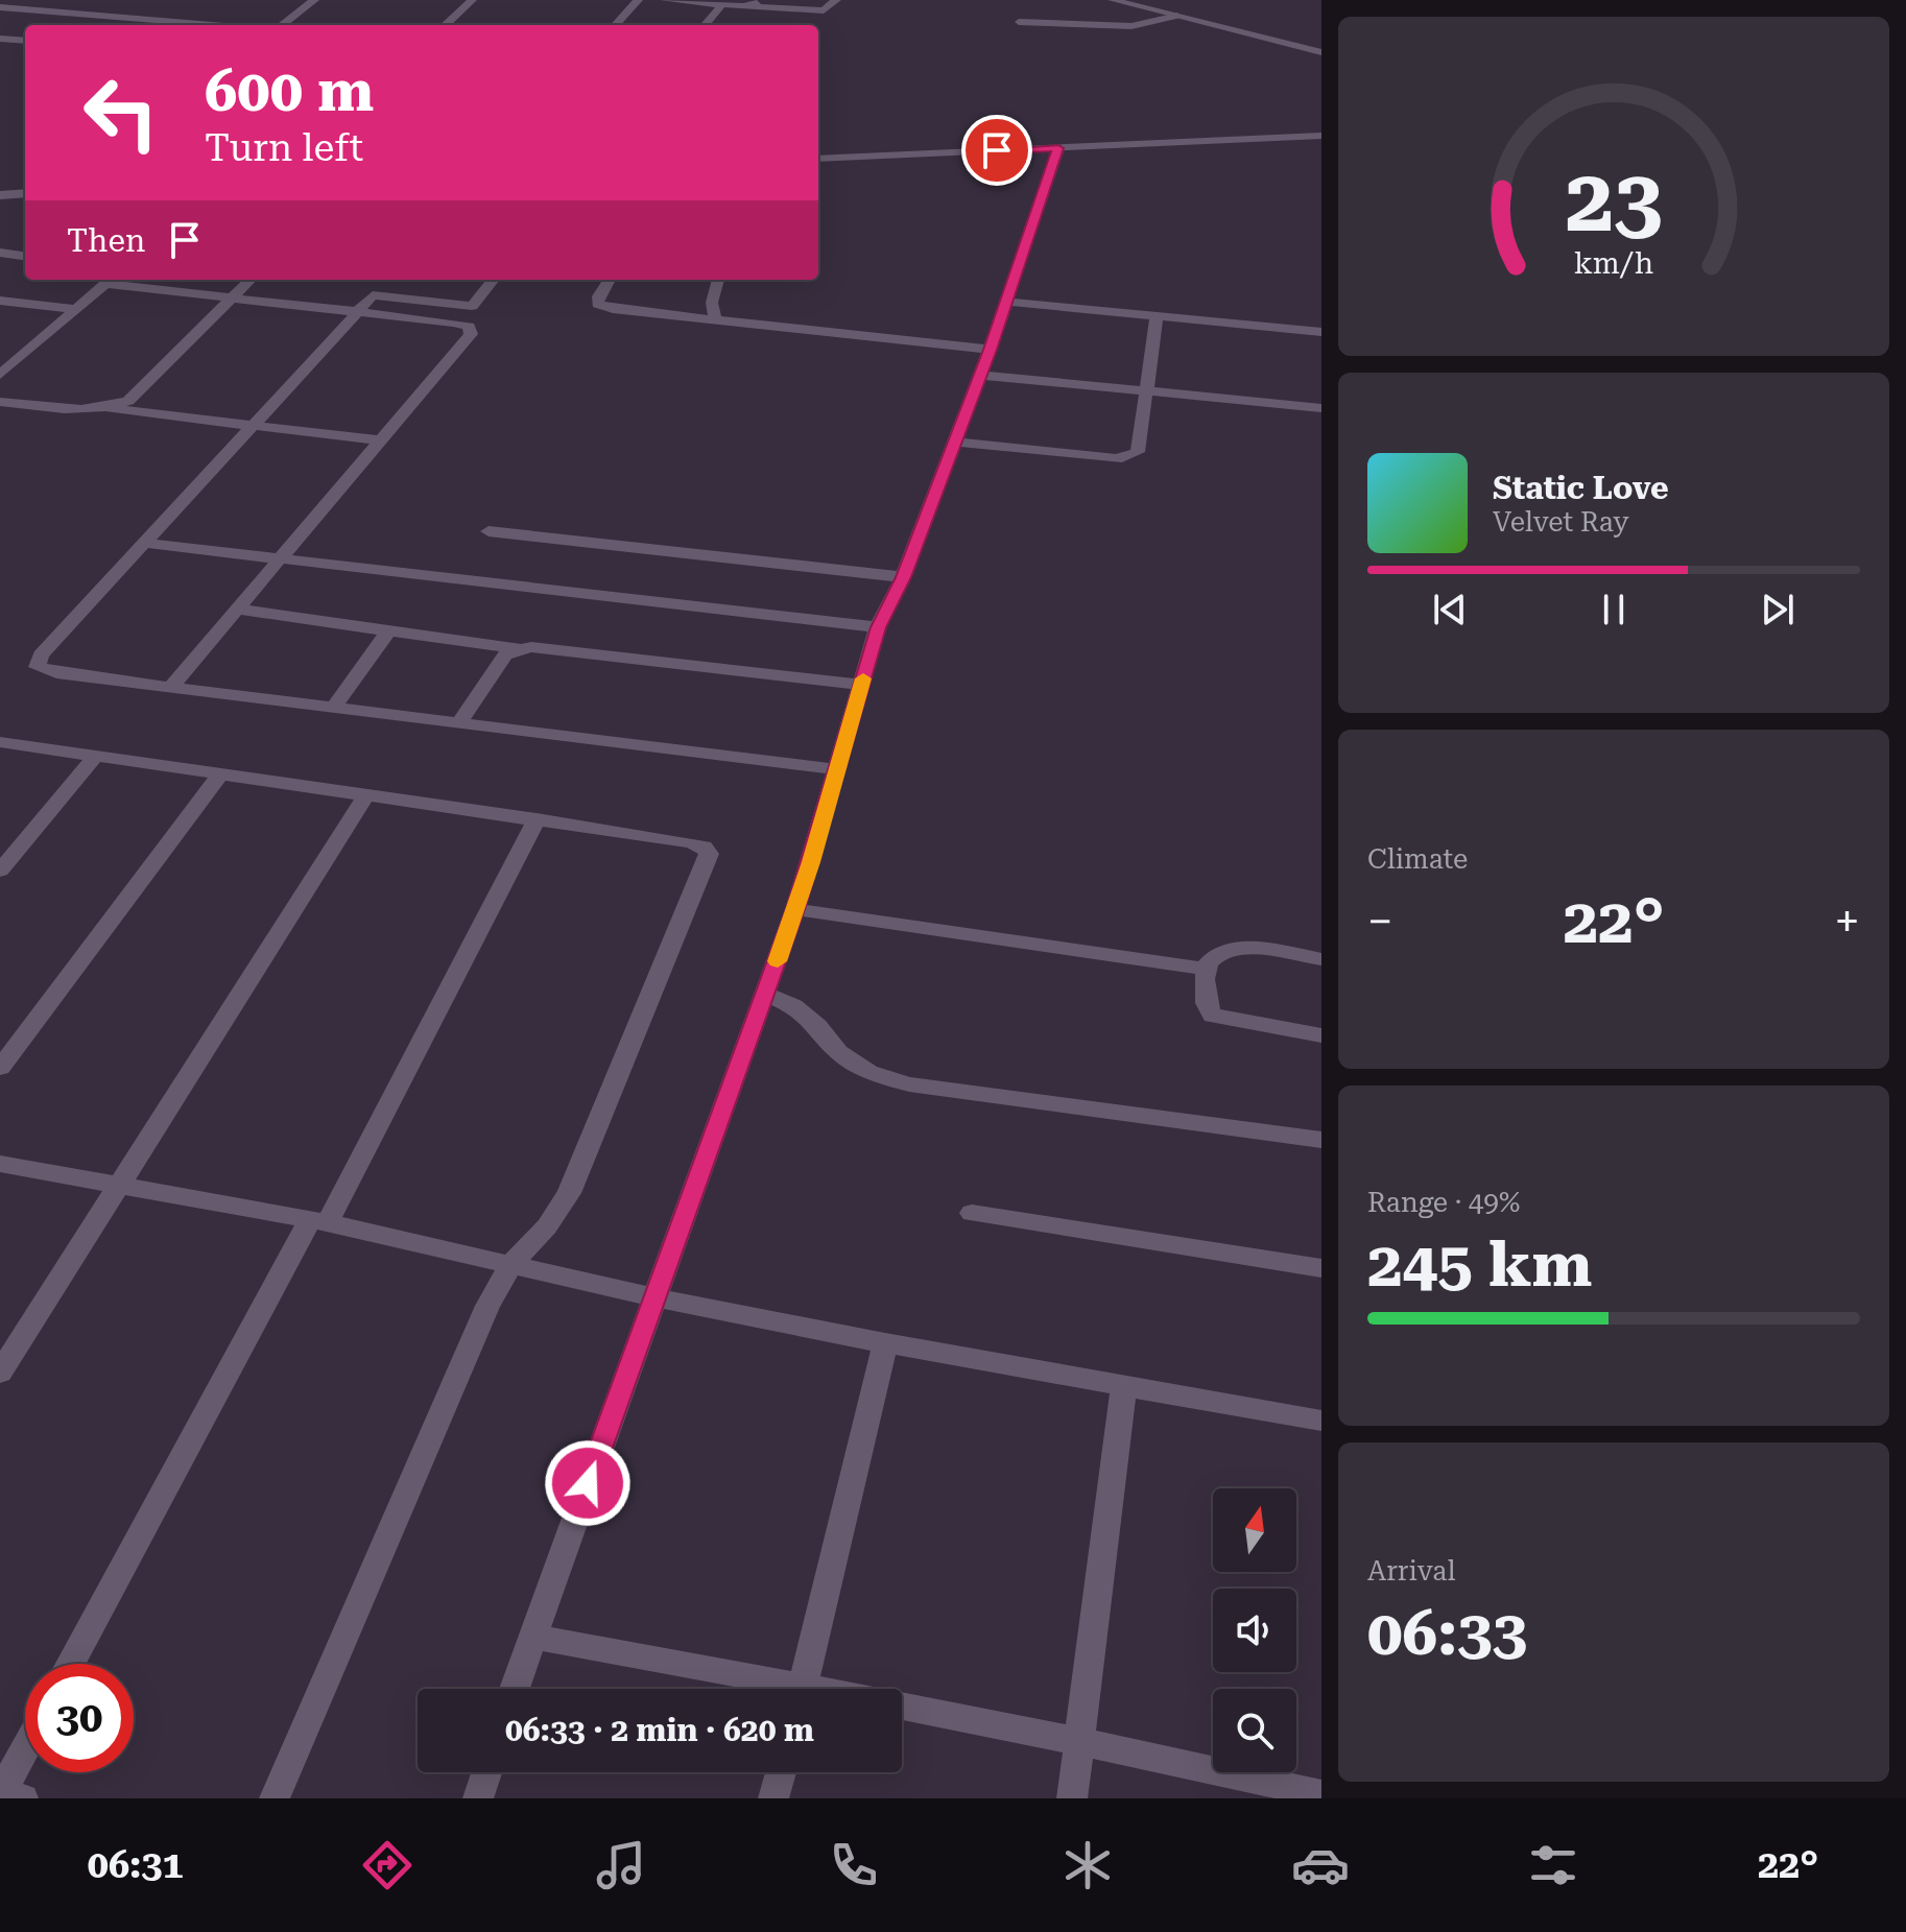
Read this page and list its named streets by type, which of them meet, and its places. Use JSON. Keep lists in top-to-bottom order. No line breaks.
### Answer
{"north":"top","page":{"turn":["600 m","Turn left"],"then":"Then","song":["Static Love","Velvet Ray"],"tile":["Climate",["Range · 49%","245 km"],["Arrival","06:33"]],"heat":["−","22°","+"],"limit":"30","trip":"06:33 · 2 min · 620 m","tabs":["06:31","22°"],"gauge":["23","km/h"]}}
